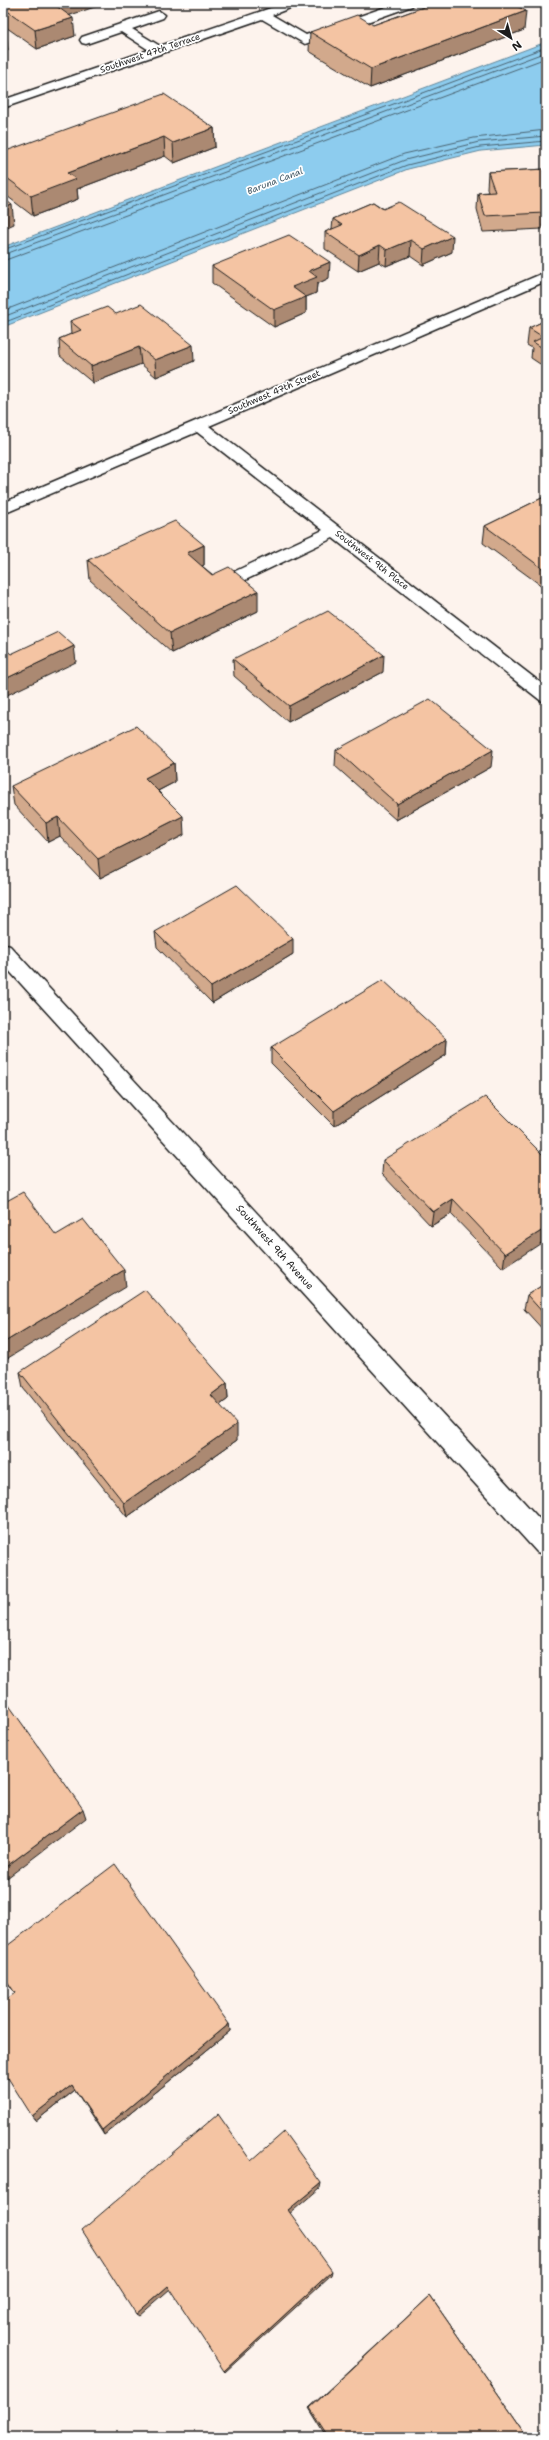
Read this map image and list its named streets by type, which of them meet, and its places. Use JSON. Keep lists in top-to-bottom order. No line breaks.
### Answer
{"streets":{"street":["Southwest 47th Terrace","Southwest 47th Street","Southwest 9th Place","Southwest 9th Avenue"]},"crossings":[["Southwest 47th Street","Southwest 9th Place"]],"water":["Baruna Canal"],"north":"bottom right"}
